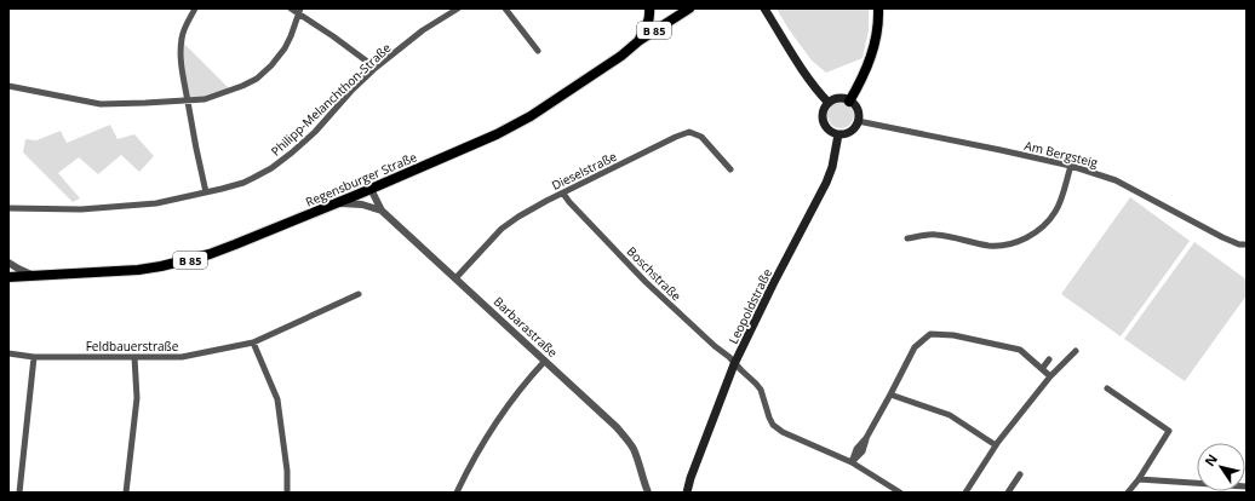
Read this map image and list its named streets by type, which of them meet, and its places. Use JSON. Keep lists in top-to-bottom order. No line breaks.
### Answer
{"streets":{"main road":["B 85","Regensburger Straße","Leopoldstraße"],"street":["Philipp-Melanchthon-Straße","Am Bergsteig","Dieselstraße","Boschstraße","Barbarastraße","Feldbauerstraße"]},"crossings":[["B 85","Regensburger Straße"],["Am Bergsteig","Leopoldstraße"],["Dieselstraße","Boschstraße"],["Dieselstraße","Barbarastraße"],["Regensburger Straße","Barbarastraße"],["Boschstraße","Leopoldstraße"]],"north":"top left"}
